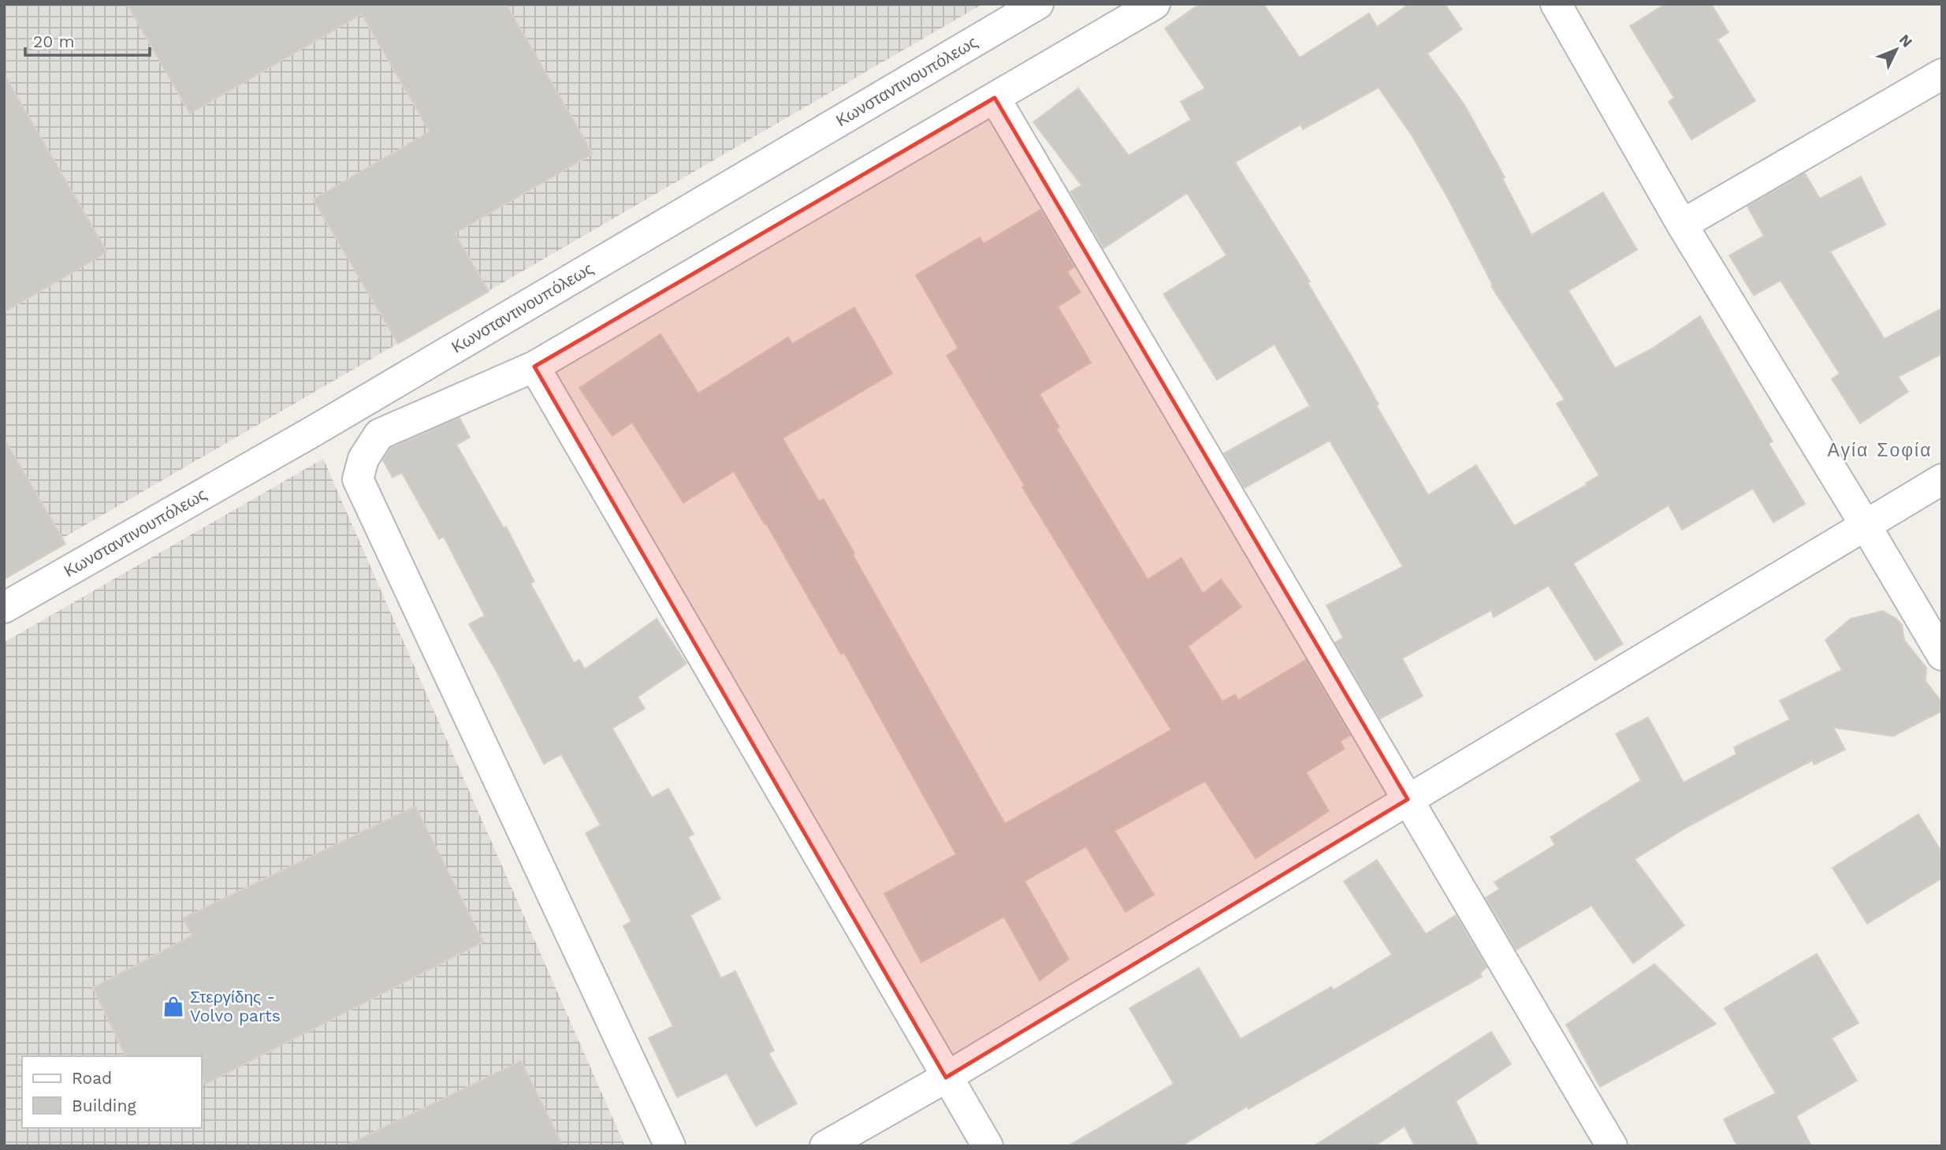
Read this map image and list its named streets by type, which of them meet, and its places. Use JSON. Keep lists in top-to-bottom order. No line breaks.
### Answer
{"streets":{"street":["Κωνσταντινουπόλεως"]},"districts":["Αγία Σοφία"],"places":{"shop":["Στεργίδης - Volvo parts"]},"legend":["Road","Building"],"scale_bar":"20 m","north":"top right"}
